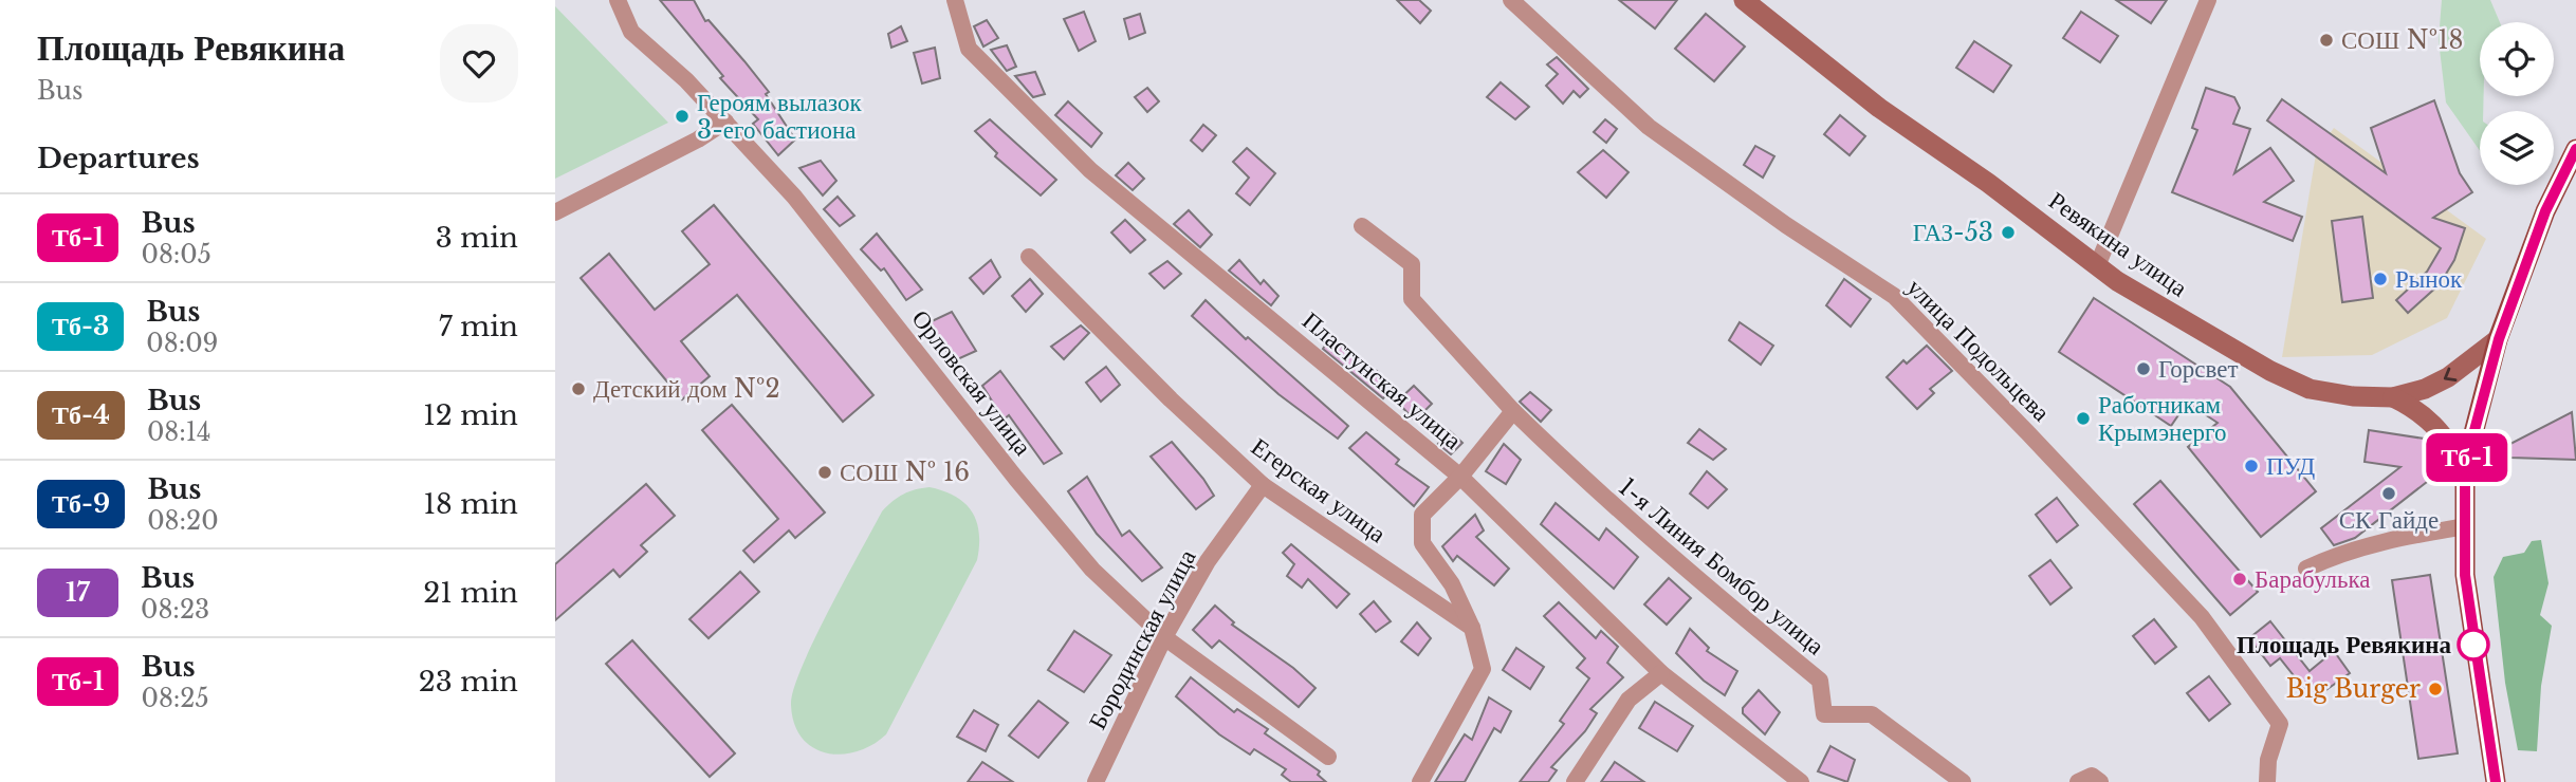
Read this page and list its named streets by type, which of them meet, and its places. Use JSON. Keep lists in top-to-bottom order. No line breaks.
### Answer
{"streets":{"main road":["Ревякина улица"],"street":["улица Подольцева","Пластунская улица","Орловская улица","Егерская улица","1-я Линия Бомбор улица","Бородинская улица"]},"crossings":[["Орловская улица","Бородинская улица"],["Егерская улица","Бородинская улица"]],"places":["СОШ №18","Героям вылазок 3-его бастиона","ГАЗ-53","Рынок","Горсвет","Детский дом №2","Работникам Крымэнерго","ПУД","СОШ № 16","СК Гайде","Барабулька","Площадь Ревякина","Big Burger"],"lines":["bus line Тб-1"],"page":{"heading":[["Площадь Ревякина","Bus"],"Departures"],"on_map":"Тб-1","list":[{"mark":"Тб-1","name":"Bus","note":"08:05","value":"3 min"},{"mark":"Тб-3","name":"Bus","note":"08:09","value":"7 min"},{"mark":"Тб-4","name":"Bus","note":"08:14","value":"12 min"},{"mark":"Тб-9","name":"Bus","note":"08:20","value":"18 min"},{"mark":"17","name":"Bus","note":"08:23","value":"21 min"},{"mark":"Тб-1","name":"Bus","note":"08:25","value":"23 min"}]}}
